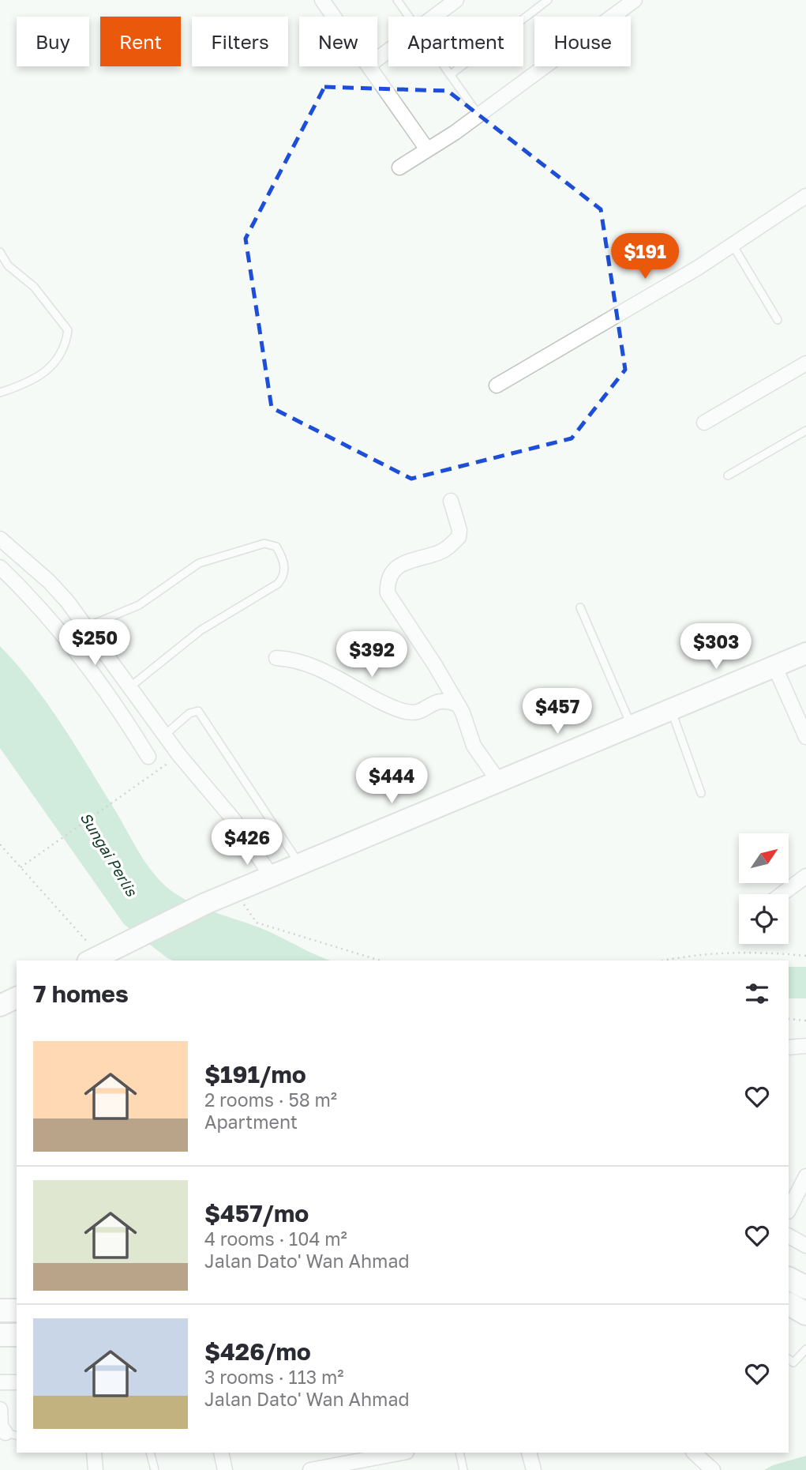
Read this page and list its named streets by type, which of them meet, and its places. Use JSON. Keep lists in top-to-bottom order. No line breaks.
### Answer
{"water":["Sungai Perlis"],"north":"top right","page":{"chip":["Buy","Rent","Filters","New","Apartment","House"],"price":["$191","$250","$303","$392","$457","$444","$426"],"heading":"7 homes","list":[{"name":"$191/mo","note":"2 rooms · 58 m² · Apartment"},{"name":"$457/mo","note":"4 rooms · 104 m² · Jalan Dato' Wan Ahmad"},{"name":"$426/mo","note":"3 rooms · 113 m² · Jalan Dato' Wan Ahmad"}]}}
